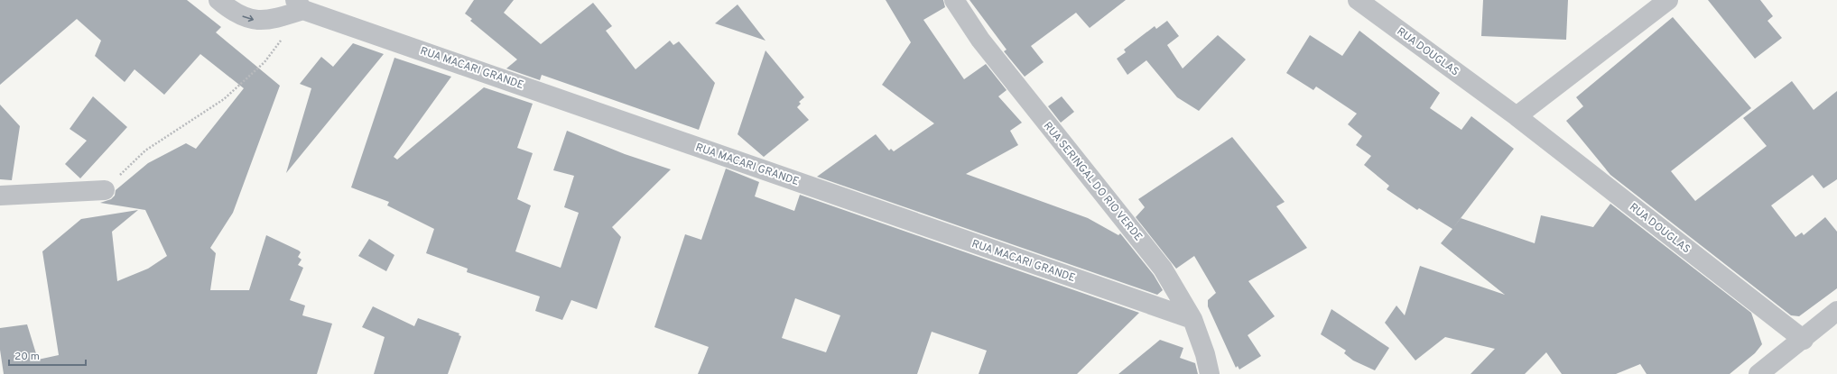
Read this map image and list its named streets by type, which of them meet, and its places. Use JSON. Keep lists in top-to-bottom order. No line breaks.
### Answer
{"streets":{"street":["RUA DOUGLAS","RUA MACARI GRANDE","RUA SERINGAL DO RIO VERDE"]},"crossings":[["RUA MACARI GRANDE","RUA SERINGAL DO RIO VERDE"]],"scale_bar":"20 m"}
